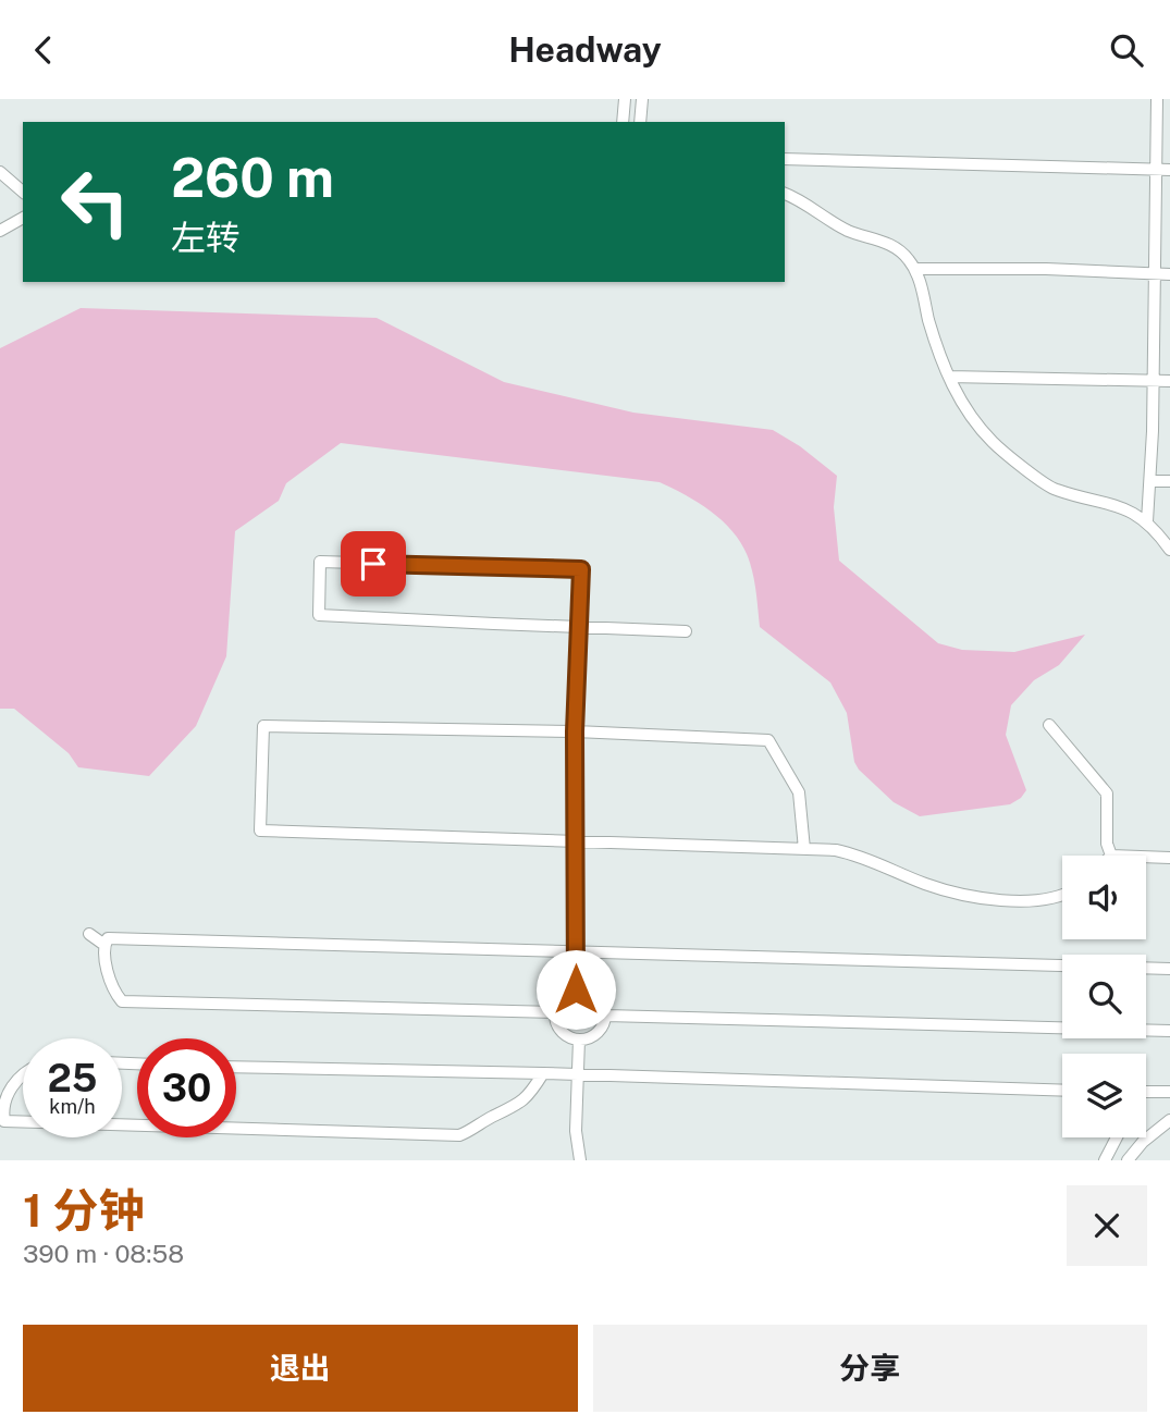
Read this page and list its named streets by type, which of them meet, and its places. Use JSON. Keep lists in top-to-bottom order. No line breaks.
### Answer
{"page":{"header":"Headway","turn":["260 m","左转"],"speed":"25 km/h","limit":"30","heading":["1 分钟","390 m · 08:58"],"buttons":["退出","分享"]}}
